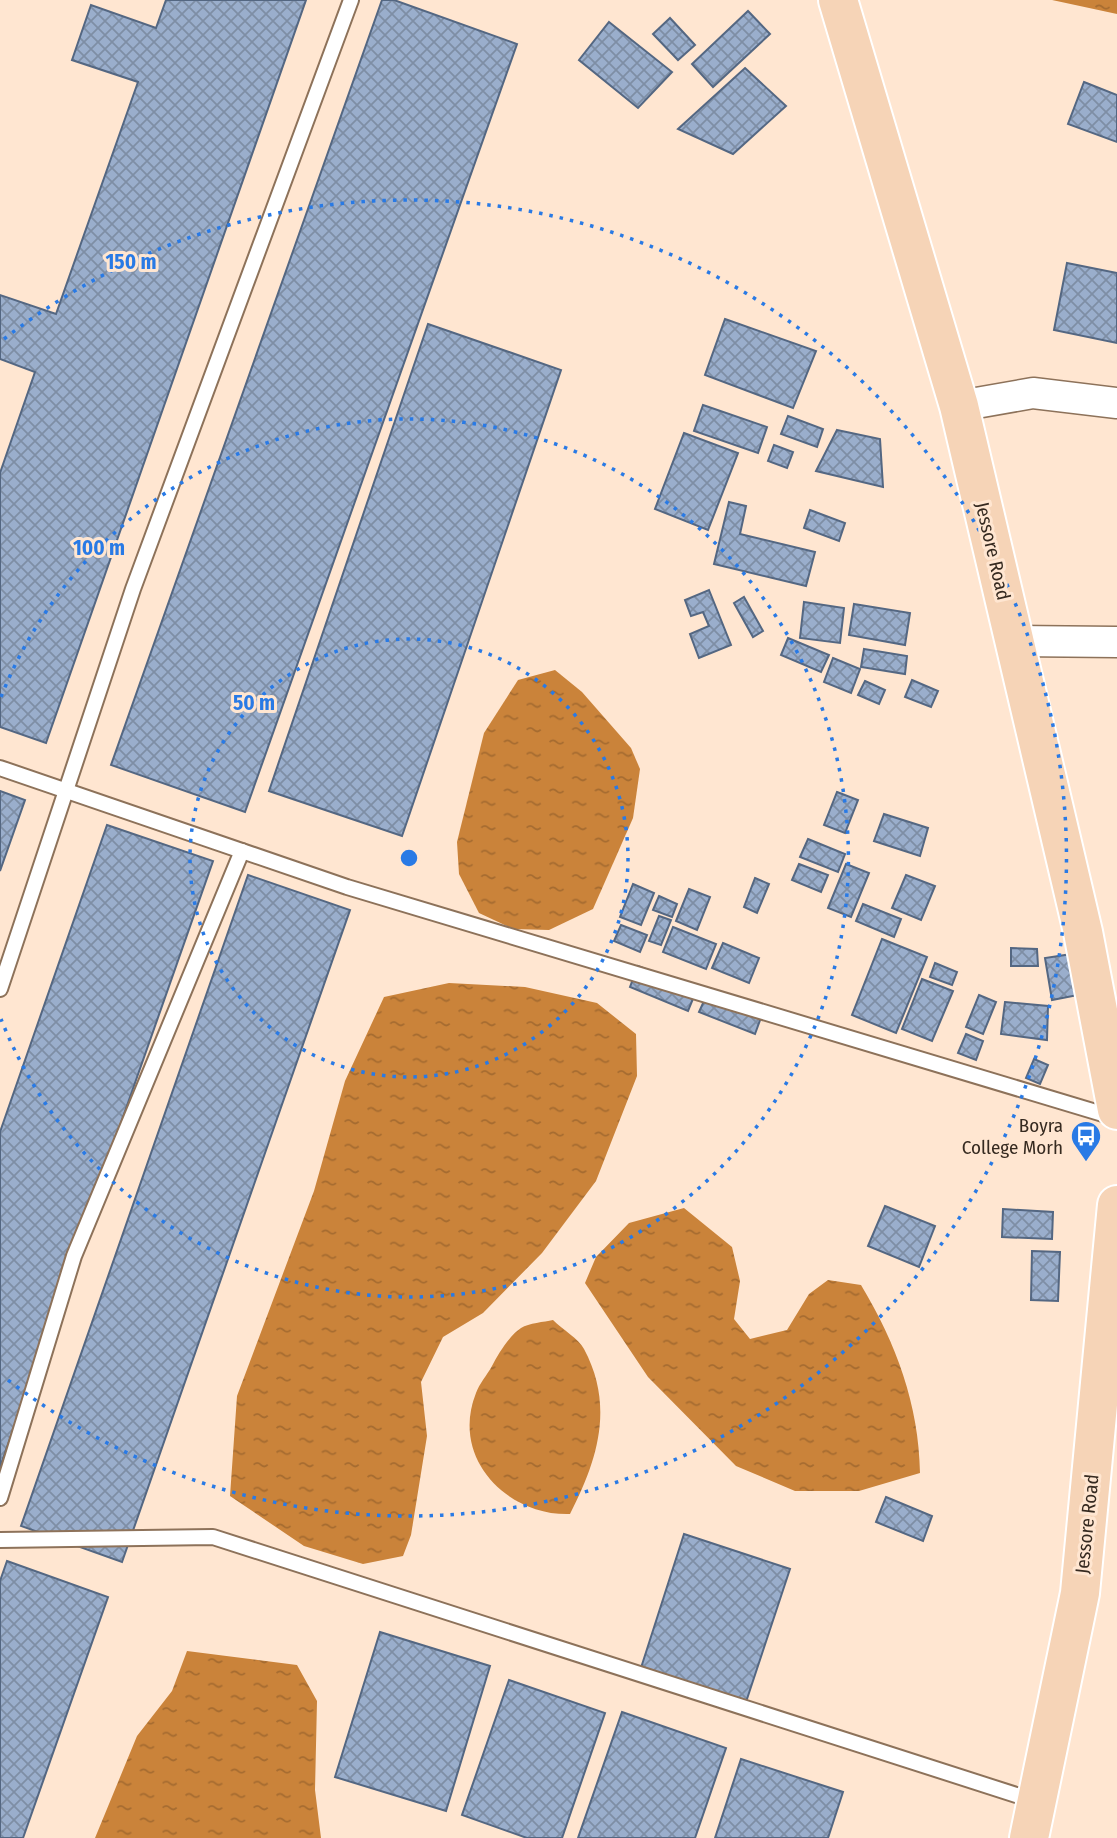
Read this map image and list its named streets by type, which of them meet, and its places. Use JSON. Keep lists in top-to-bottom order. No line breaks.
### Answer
{"streets":{"highway":["Jessore Road"]},"places":{"bus stop":["Boyra College Morh"]},"rings":["150 m","100 m","50 m"]}
